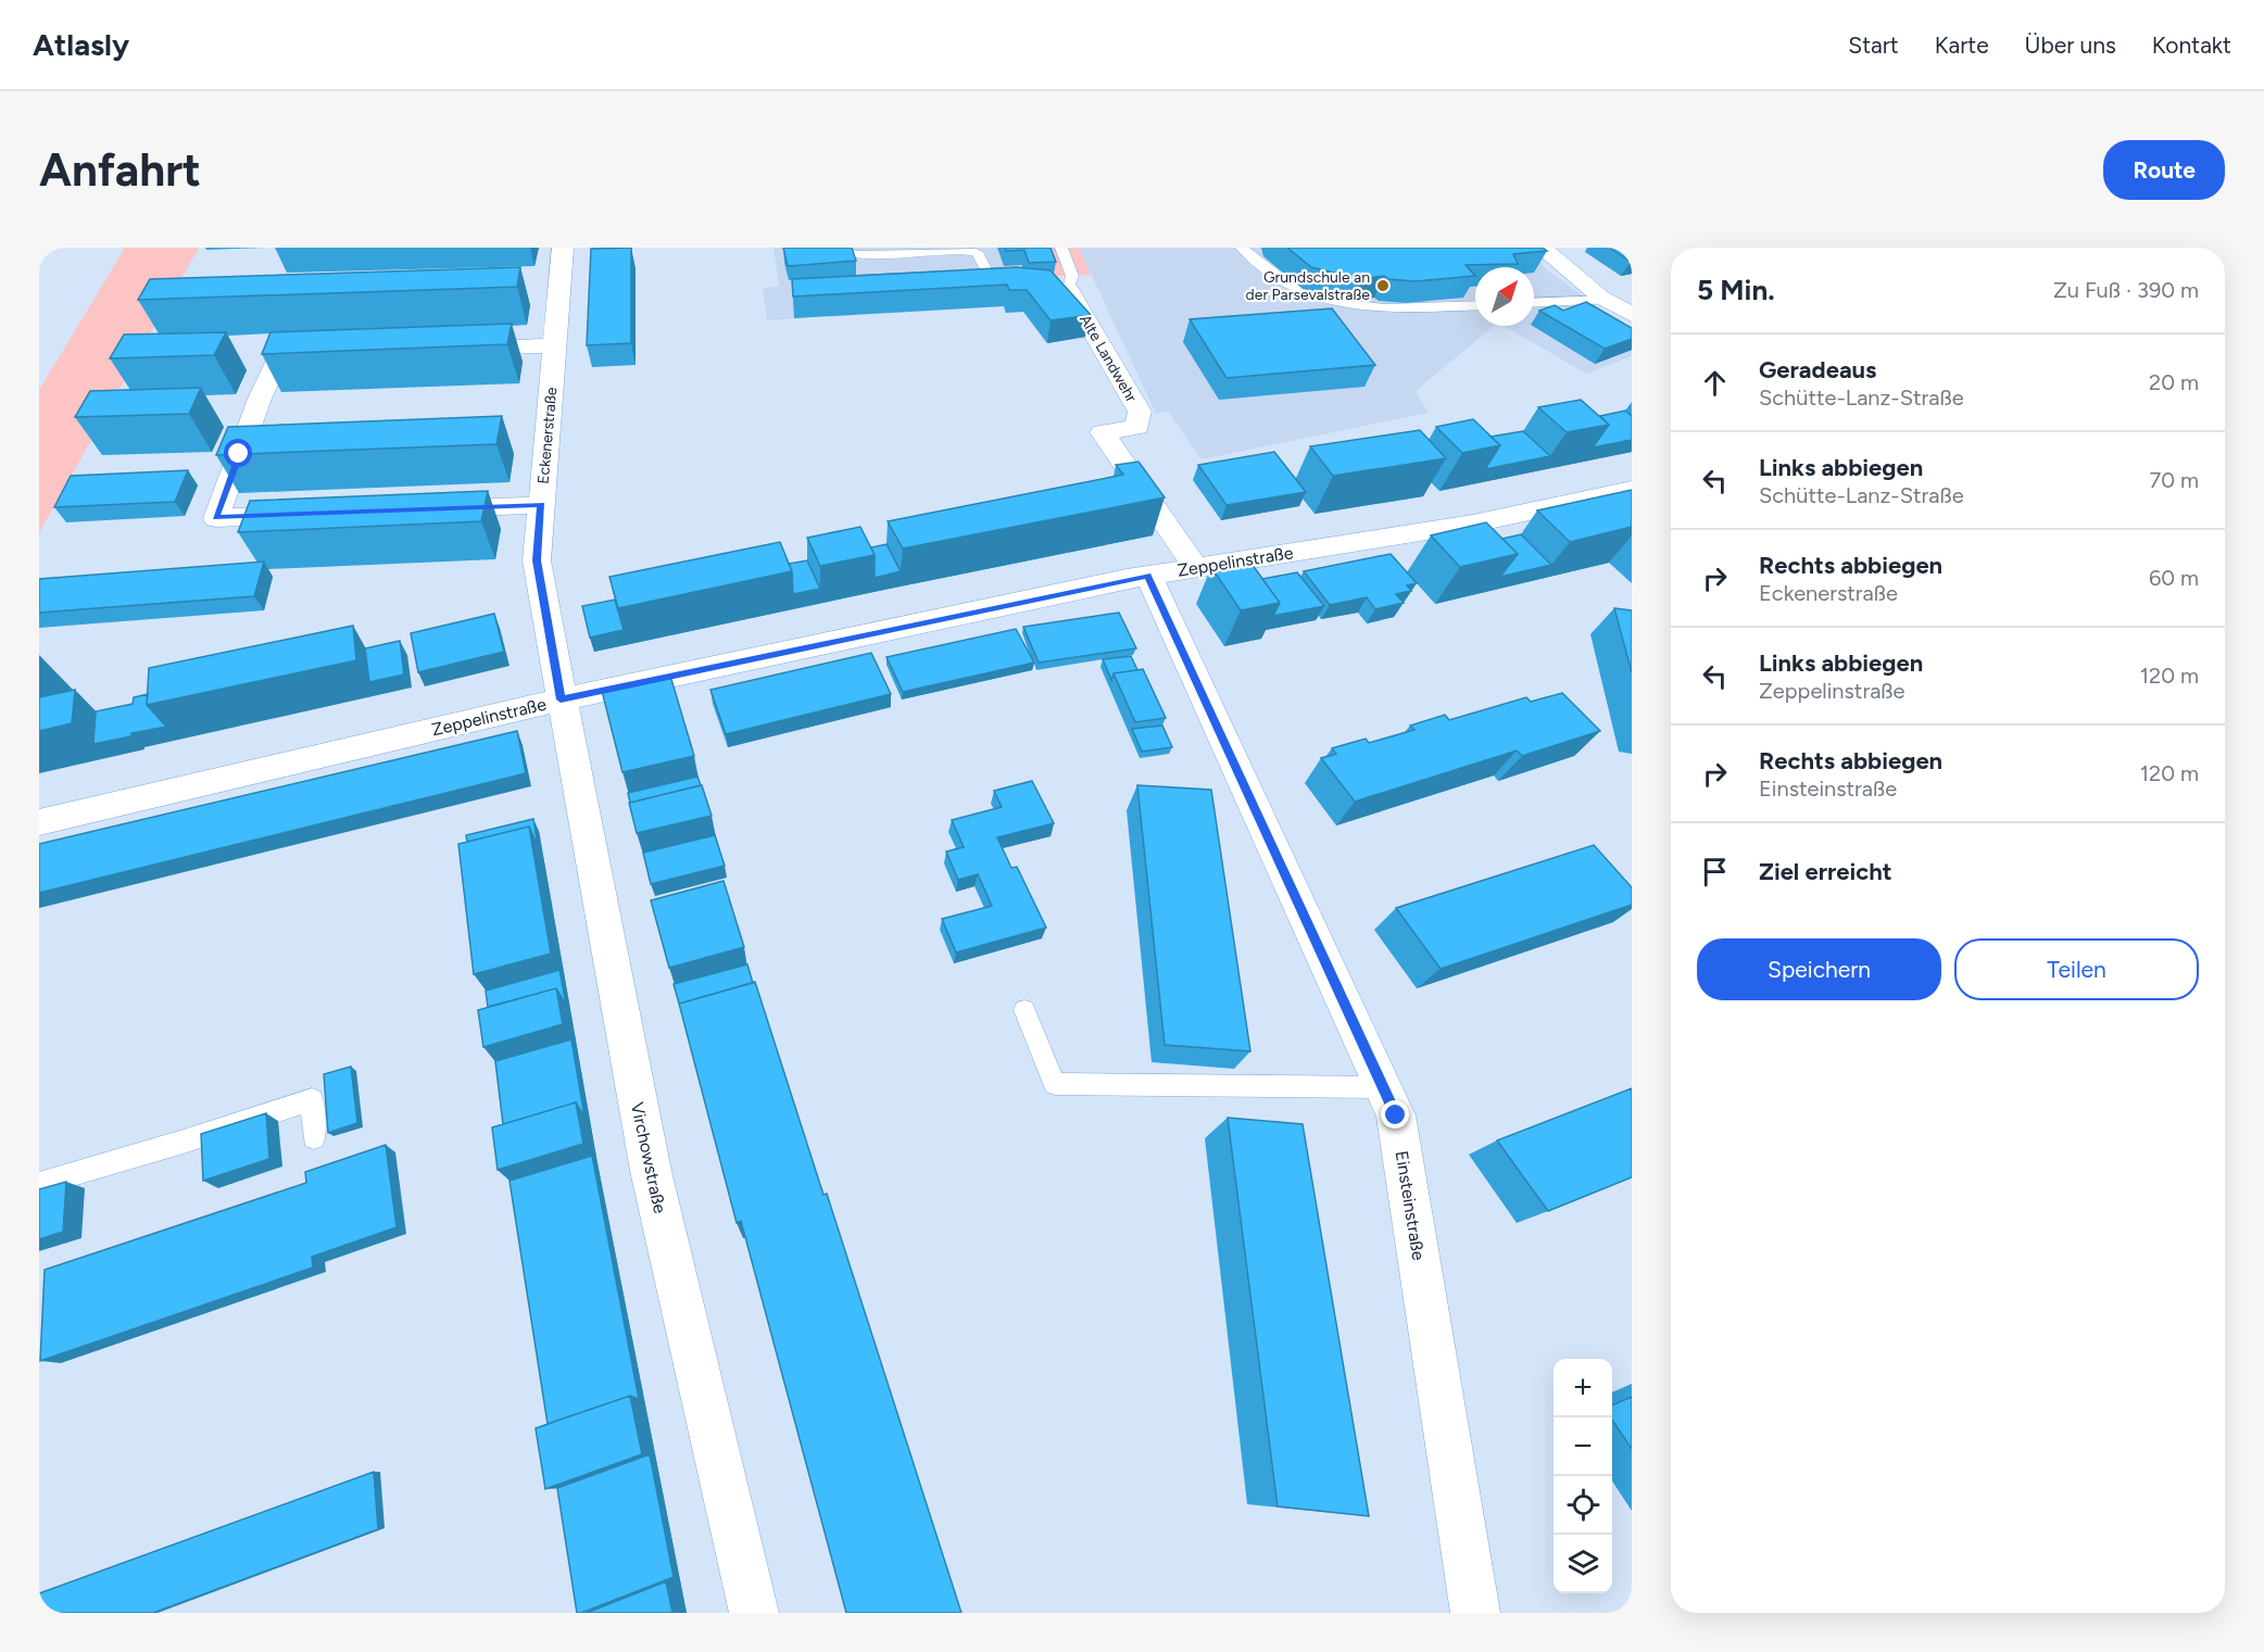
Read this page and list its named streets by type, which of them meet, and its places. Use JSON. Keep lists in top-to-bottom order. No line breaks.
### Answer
{"streets":{"street":["Alte Landwehr","Eckenerstraße","Zeppelinstraße","Virchowstraße","Einsteinstraße"]},"crossings":[["Alte Landwehr","Zeppelinstraße"],["Eckenerstraße","Zeppelinstraße"],["Eckenerstraße","Virchowstraße"],["Zeppelinstraße","Virchowstraße"],["Zeppelinstraße","Einsteinstraße"]],"places":["Grundschule an der Parsevalstraße"],"north":"top right","page":{"header":"Atlasly","nav":["Start","Karte","Über uns","Kontakt"],"buttons":["Route",["Speichern","Teilen"]],"title":"Anfahrt","heading":["5 Min.","Zu Fuß · 390 m"],"list":[["Geradeaus","Schütte-Lanz-Straße","20 m"],["Links abbiegen","Schütte-Lanz-Straße","70 m"],["Rechts abbiegen","Eckenerstraße","60 m"],["Links abbiegen","Zeppelinstraße","120 m"],["Rechts abbiegen","Einsteinstraße","120 m"],"Ziel erreicht"],"map_buttons":["+","−"]}}
